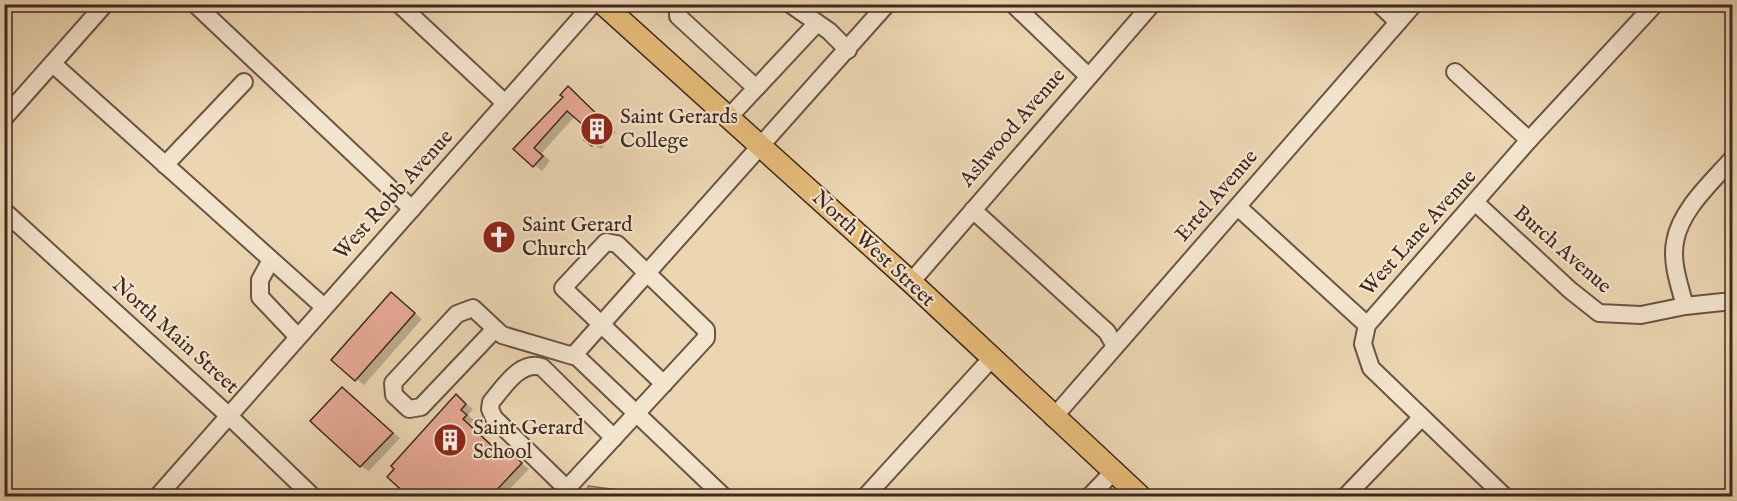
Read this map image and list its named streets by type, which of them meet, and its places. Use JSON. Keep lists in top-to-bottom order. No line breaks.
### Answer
{"streets":{"main road":["North West Street"],"street":["Ashwood Avenue","West Robb Avenue","Ertel Avenue","West Lane Avenue","Burch Avenue","North Main Street"]},"crossings":[["Ashwood Avenue","North West Street"],["West Robb Avenue","North Main Street"],["Ertel Avenue","North West Street"],["West Lane Avenue","Burch Avenue"]],"places":{"building":["Saint Gerards College","Saint Gerard School"],"church":["Saint Gerard Church"]}}
